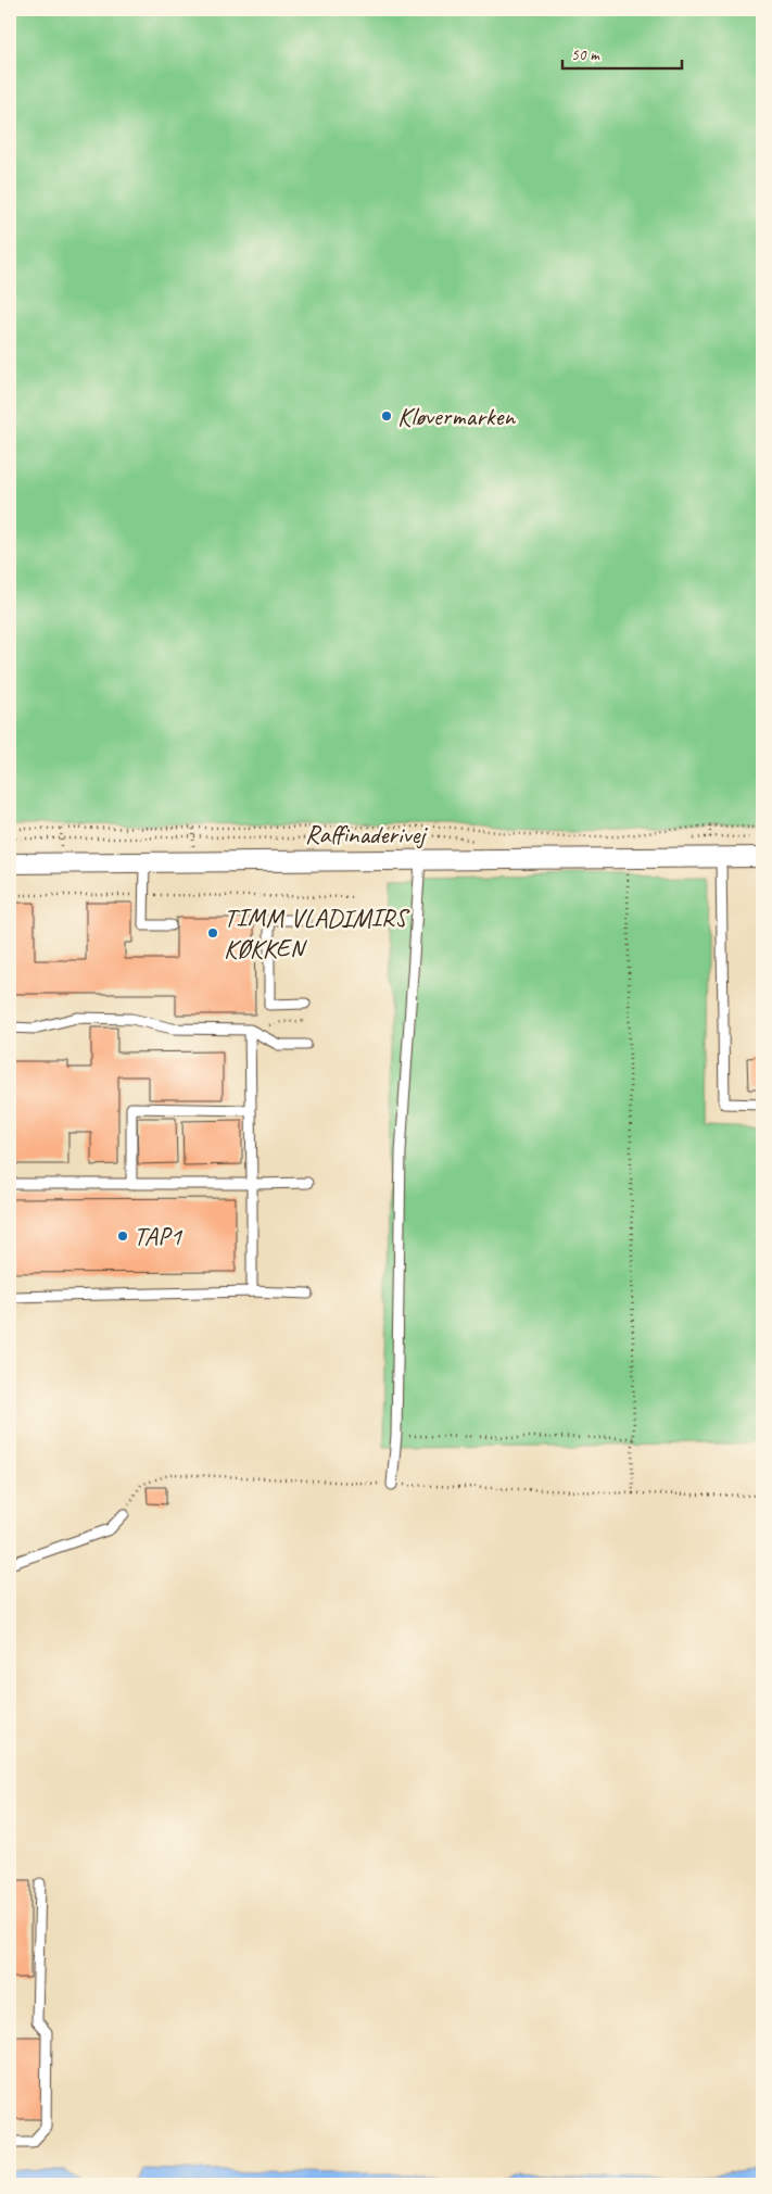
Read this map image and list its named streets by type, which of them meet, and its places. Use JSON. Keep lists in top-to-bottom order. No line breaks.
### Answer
{"streets":{"street":["Raffinaderivej"]},"places":["Kløvermarken","TIMM VLADIMIRS KØKKEN","TAP1"],"scale_bar":"50 m"}
